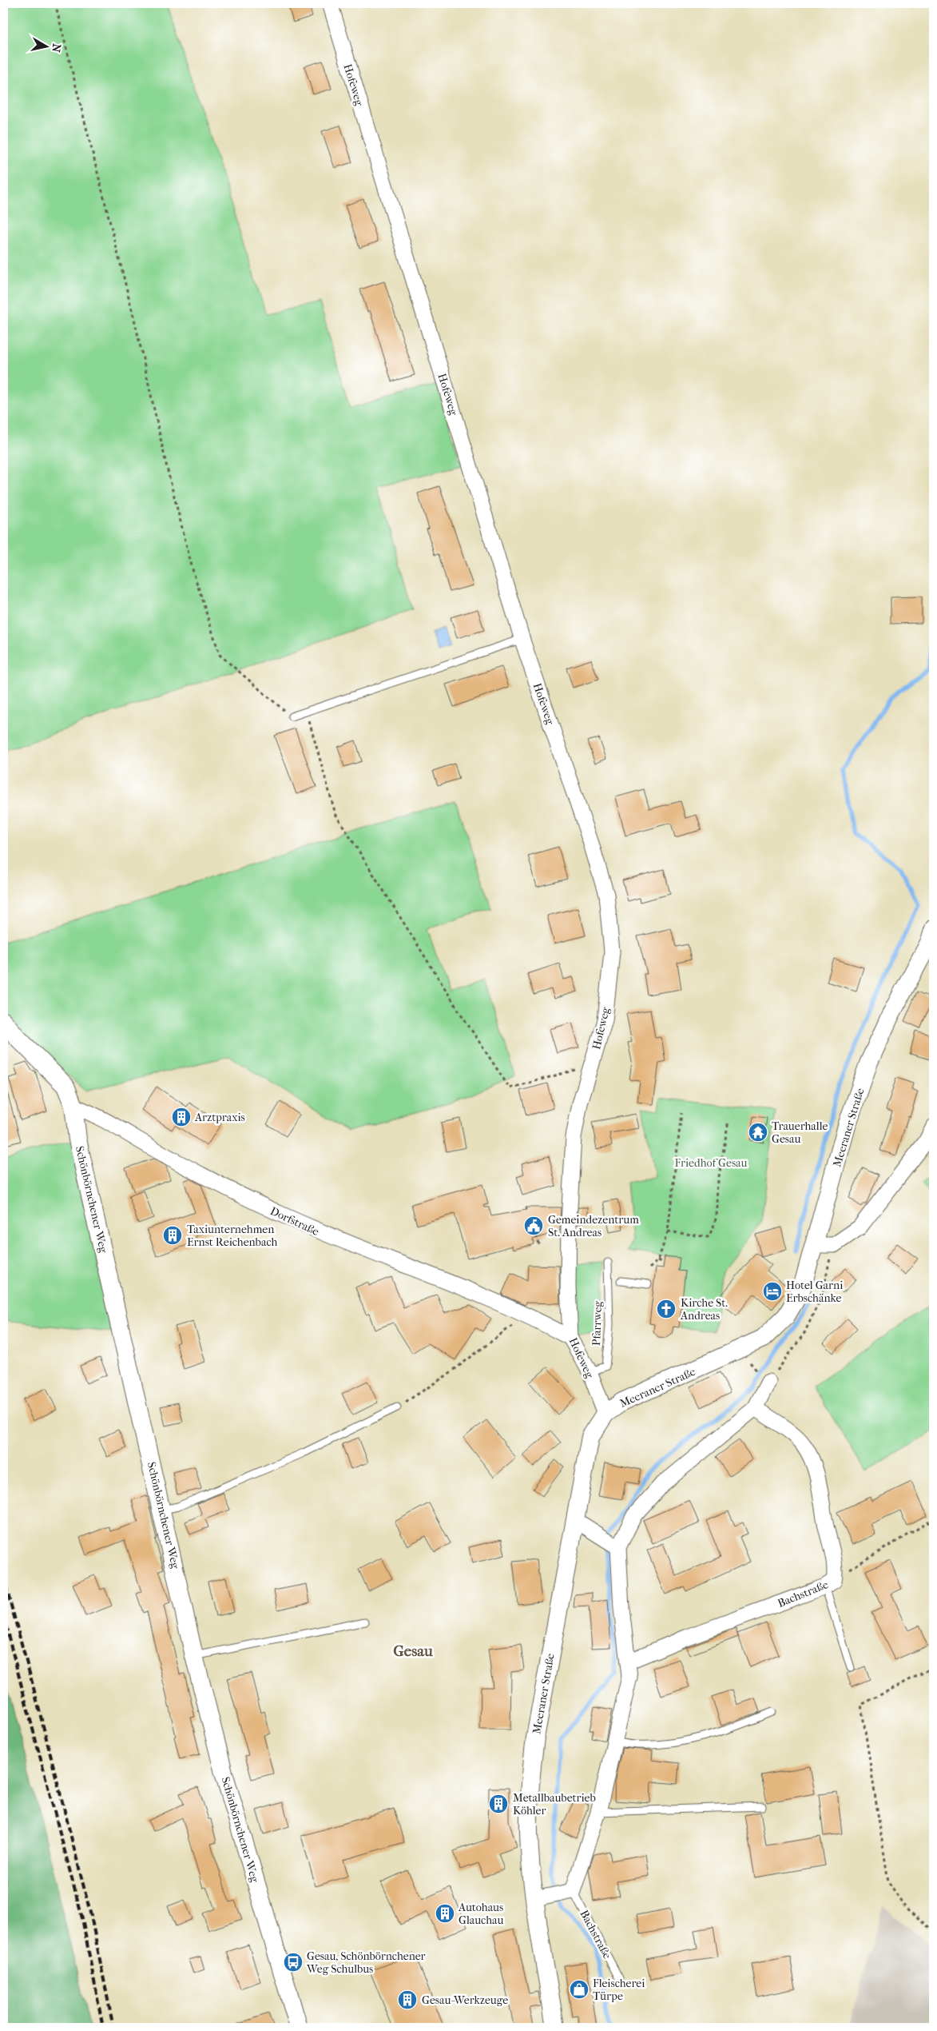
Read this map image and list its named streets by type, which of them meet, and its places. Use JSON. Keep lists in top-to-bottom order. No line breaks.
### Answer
{"streets":{"street":["Hofeweg","Meeraner Straße","Schönbörnchener Weg","Dorfstraße","Bachstraße"],"lane":["Pfarrweg"]},"crossings":[["Hofeweg","Meeraner Straße"],["Hofeweg","Dorfstraße"],["Hofeweg","Pfarrweg"],["Schönbörnchener Weg","Dorfstraße"]],"districts":["Gesau"],"parks":["Friedhof Gesau"],"places":{"building":["Arztpraxis","Taxiunternehmen Ernst Reichenbach","Metallbaubetrieb Köhler","Autohaus Glauchau","Gesau-Werkzeuge"],"temple":["Trauerhalle Gesau"],"public building":["Gemeindezentrum St. Andreas"],"hotel":["Hotel Garni Erbschänke"],"church":["Kirche St. Andreas"],"bus stop":["Gesau, Schönbörnchener Weg Schulbus"],"shop":["Fleischerei Türpe"]},"north":"right"}
